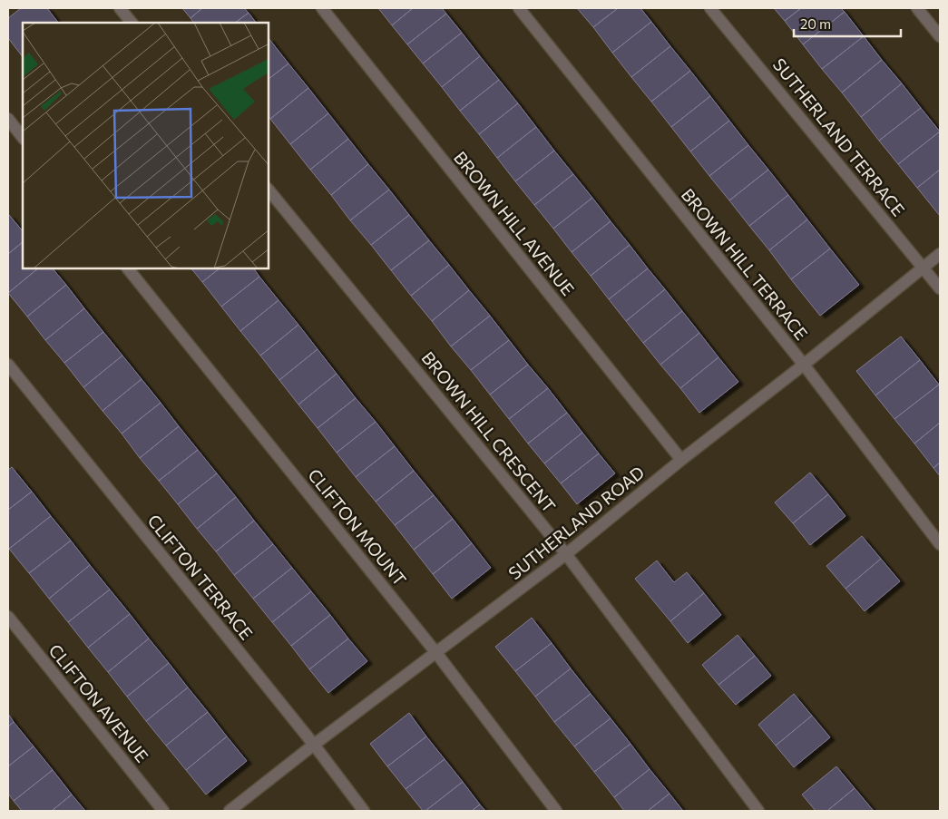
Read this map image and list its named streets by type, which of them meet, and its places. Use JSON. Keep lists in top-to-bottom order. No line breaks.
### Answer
{"streets":{"street":["SUTHERLAND TERRACE","BROWN HILL AVENUE","BROWN HILL TERRACE","BROWN HILL CRESCENT","SUTHERLAND ROAD","CLIFTON MOUNT","CLIFTON TERRACE","CLIFTON AVENUE"]},"crossings":[["SUTHERLAND TERRACE","SUTHERLAND ROAD"],["BROWN HILL AVENUE","SUTHERLAND ROAD"],["BROWN HILL TERRACE","SUTHERLAND ROAD"],["BROWN HILL CRESCENT","SUTHERLAND ROAD"],["SUTHERLAND ROAD","CLIFTON MOUNT"],["SUTHERLAND ROAD","CLIFTON TERRACE"]],"scale_bar":"20 m"}
